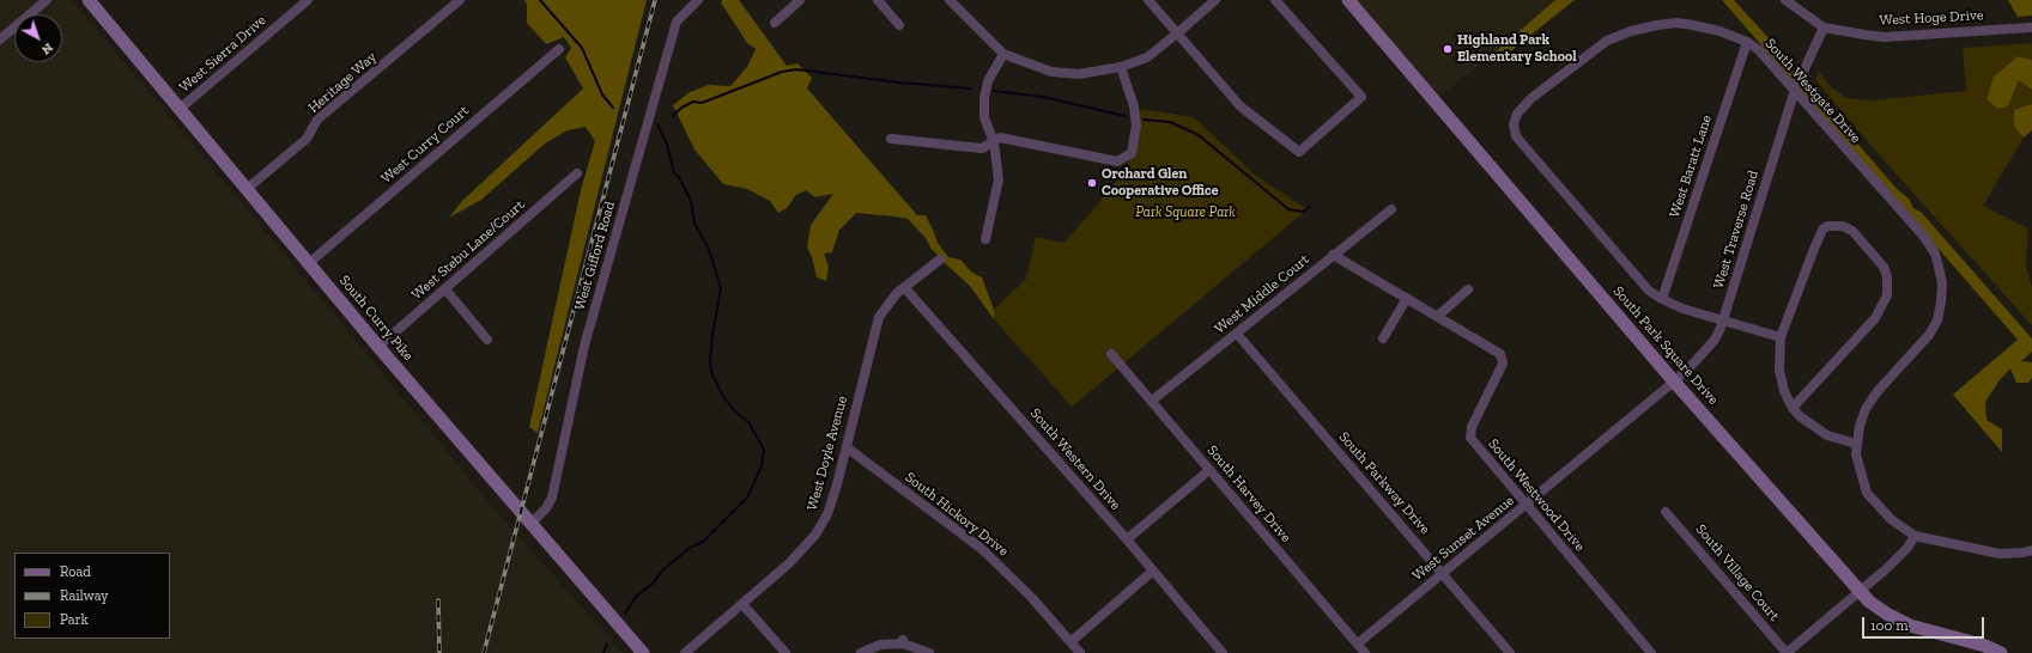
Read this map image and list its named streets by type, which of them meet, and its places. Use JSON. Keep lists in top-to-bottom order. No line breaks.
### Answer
{"streets":{"street":["West Hoge Drive","West Sierra Drive","Heritage Way","South Westgate Drive","West Curry Court","West Baratt Lane","West Traverse Road","West Stebu Lane/Court","West Gifford Road","West Middle Court","South Curry Pike","South Park Square Drive","West Doyle Avenue","South Western Drive","South Parkway Drive","South Harvey Drive","South Westwood Drive","South Hickory Drive","West Sunset Avenue","South Village Court"]},"crossings":[["West Hoge Drive","West Traverse Road"],["West Sierra Drive","South Curry Pike"],["Heritage Way","South Curry Pike"],["South Westgate Drive","West Baratt Lane"],["South Westgate Drive","West Traverse Road"],["West Curry Court","South Curry Pike"],["West Traverse Road","South Park Square Drive"],["West Traverse Road","West Sunset Avenue"],["West Stebu Lane/Court","South Curry Pike"],["West Gifford Road","South Curry Pike"],["West Middle Court","South Parkway Drive"],["West Middle Court","South Harvey Drive"],["West Middle Court","South Westwood Drive"],["South Park Square Drive","West Sunset Avenue"],["West Doyle Avenue","South Western Drive"],["West Doyle Avenue","South Hickory Drive"],["South Parkway Drive","West Sunset Avenue"],["South Harvey Drive","West Sunset Avenue"],["South Westwood Drive","West Sunset Avenue"]],"parks":["Park Square Park"],"places":["Highland Park Elementary School","Orchard Glen Cooperative Office"],"legend":["Road","Railway","Park"],"scale_bar":"100 m","north":"bottom right"}
